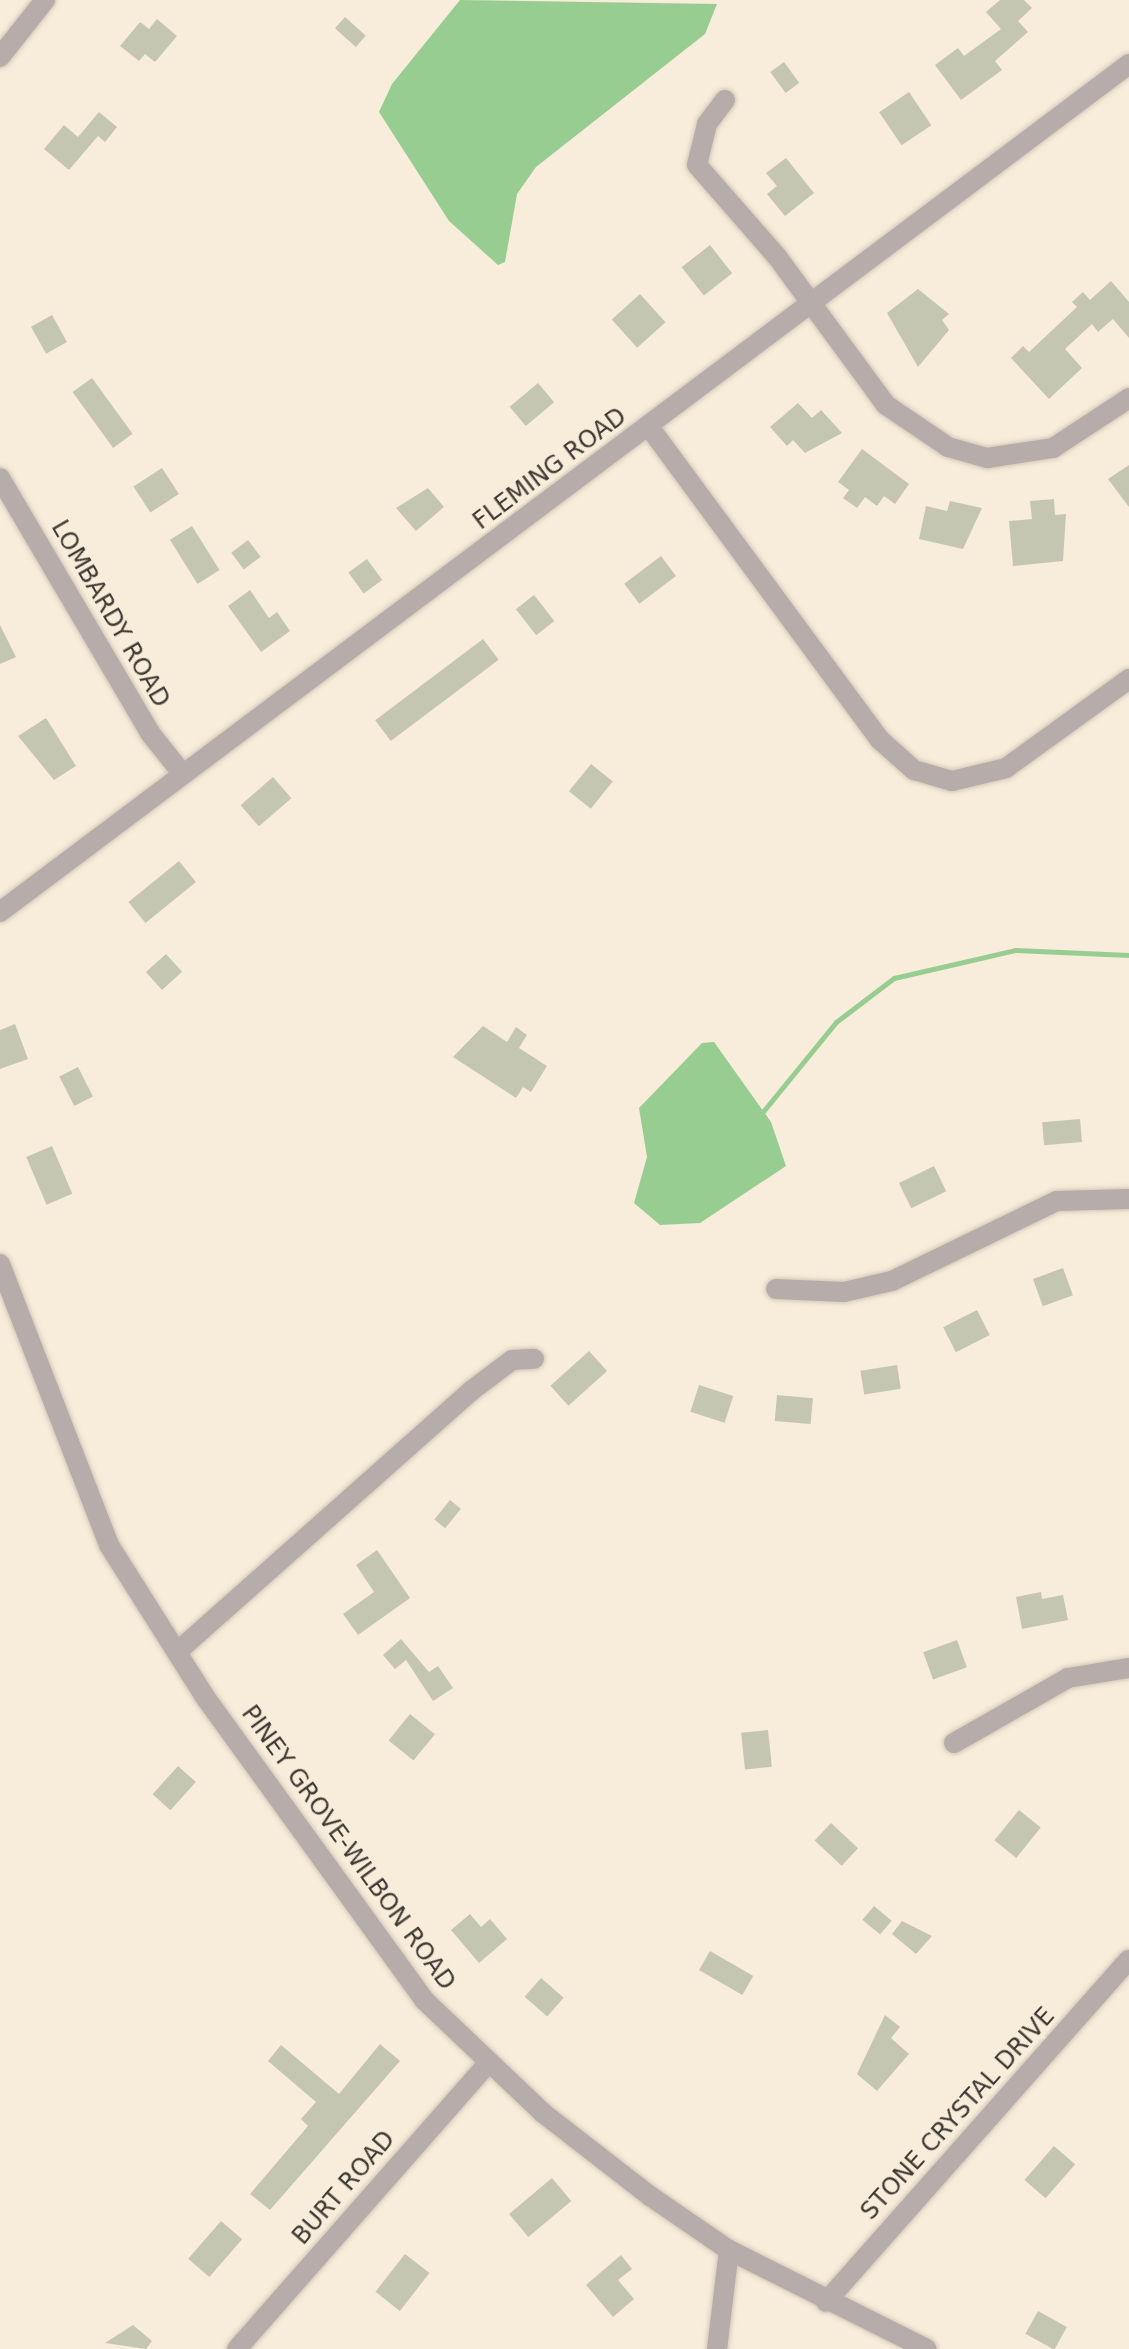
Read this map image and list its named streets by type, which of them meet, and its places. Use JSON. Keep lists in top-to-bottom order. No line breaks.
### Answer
{"streets":{"street":["FLEMING ROAD","LOMBARDY ROAD","PINEY GROVE-WILBON ROAD","STONE CRYSTAL DRIVE","BURT ROAD"]},"crossings":[["FLEMING ROAD","LOMBARDY ROAD"],["PINEY GROVE-WILBON ROAD","STONE CRYSTAL DRIVE"],["PINEY GROVE-WILBON ROAD","BURT ROAD"]]}
